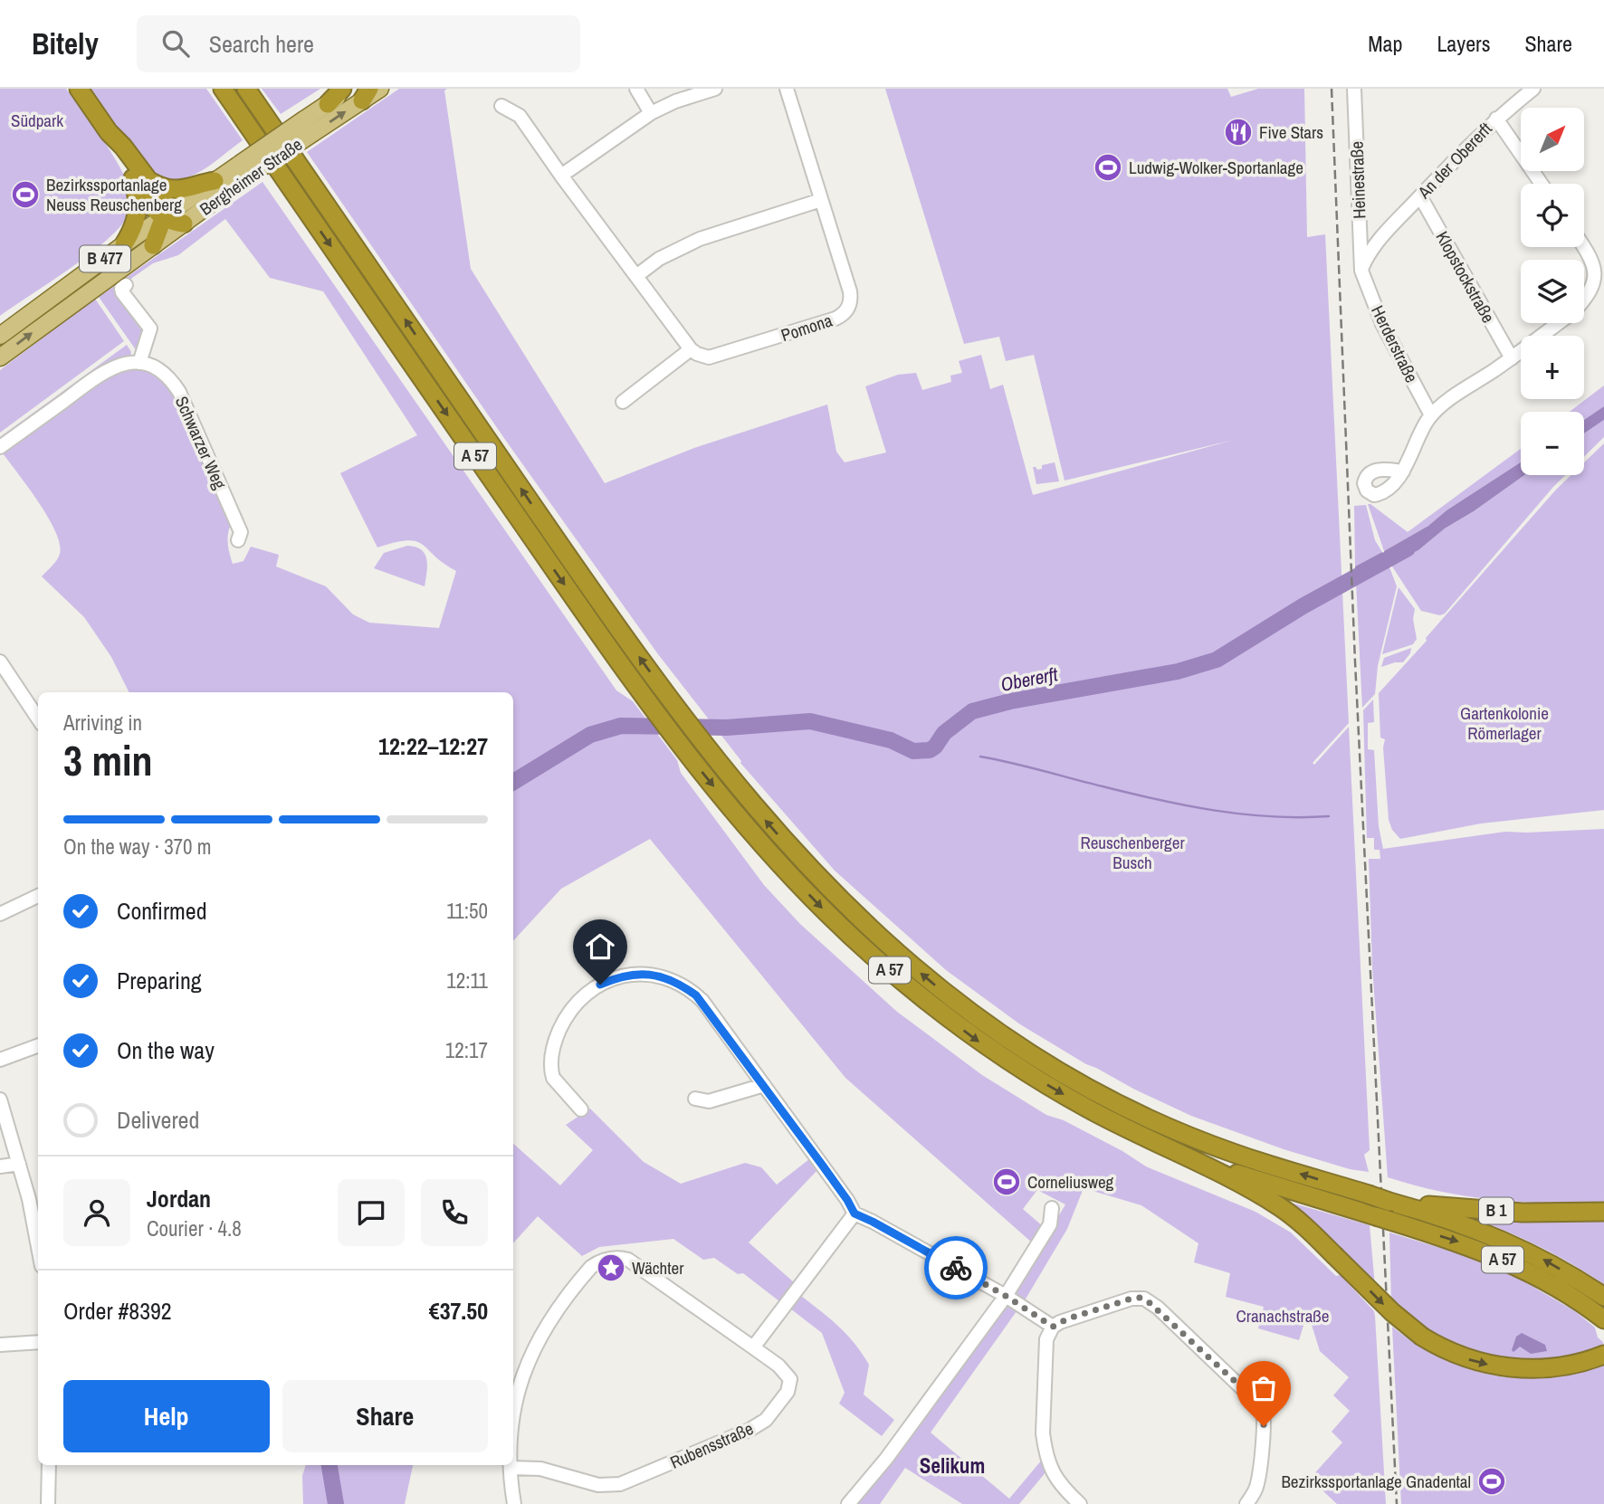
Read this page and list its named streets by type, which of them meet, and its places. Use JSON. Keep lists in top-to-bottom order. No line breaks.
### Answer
{"streets":{"highway":["A 57","B 1"],"main road":["Bergheimer Straße","B 477"],"street":["An der Obererft","Heinestraße","Klopstockstraße","Pomona","Herderstraße","Schwarzer Weg","Rubensstraße"]},"crossings":[["An der Obererft","Heinestraße"],["An der Obererft","Klopstockstraße"],["An der Obererft","Herderstraße"],["Heinestraße","Herderstraße"],["A 57","B 1"]],"districts":["Selikum"],"water":["Obererft"],"parks":["Südpark","Gartenkolonie Römerlager","Reuschenberger Busch","Cranachstraße"],"places":{"restaurant":["Five Stars"],"sports":["Ludwig-Wolker-Sportanlage","Bezirkssportanlage Neuss Reuschenberg","Corneliusweg","Bezirkssportanlage Gnadental"],"place":["Wächter"]},"north":"top right","page":{"header":"Bitely","search":"Search here","nav":["Map","Layers","Share"],"map_buttons":["+","−"],"heading":["3 min","Arriving in","12:22–12:27"],"panel":["Jordan","Courier · 4.8","Order #8392","€37.50"],"bar":"On the way · 370 m","list":[["Confirmed","11:50"],["Preparing","12:11"],["On the way","12:17"],"Delivered"],"buttons":["Help","Share"]}}
